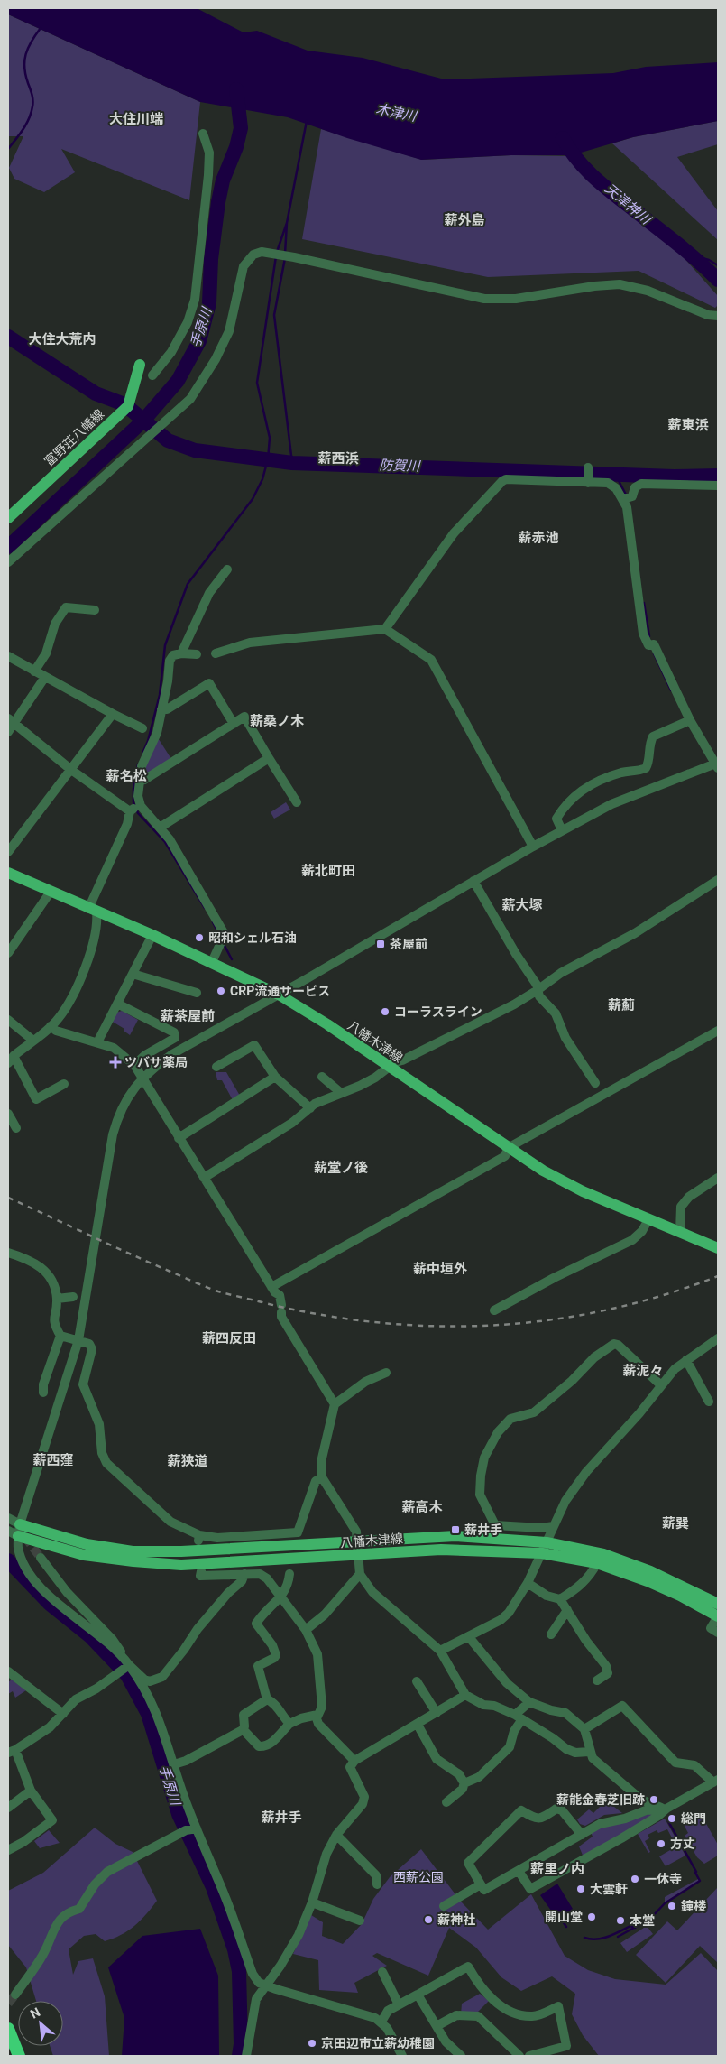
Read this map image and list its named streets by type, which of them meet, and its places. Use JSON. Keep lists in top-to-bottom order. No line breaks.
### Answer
{"streets":{"main road":["富野荘八幡線","八幡木津線"]},"districts":["大住川端","薪外島","大住大荒内","薪東浜","薪西浜","薪赤池","薪桑ノ木","薪名松","薪北町田","薪大塚","薪薊","薪茶屋前","薪堂ノ後","薪中垣外","薪四反田","薪泥々","薪西窪","薪狭道","薪高木","薪巽","薪井手","薪里ノ内"],"water":["木津川","天津神川","手原川","防賀川"],"parks":["西薪公園"],"places":{"other":["昭和シェル石油","CRP流通サービス","コーラスライン","薪能金春芝旧跡","総門","方丈","一休寺","大雲軒","鐘楼","開山堂","薪神社","本堂","京田辺市立薪幼稚園"],"transit":["茶屋前","薪井手"],"health":["ツバサ薬局"]},"north":"top left"}
